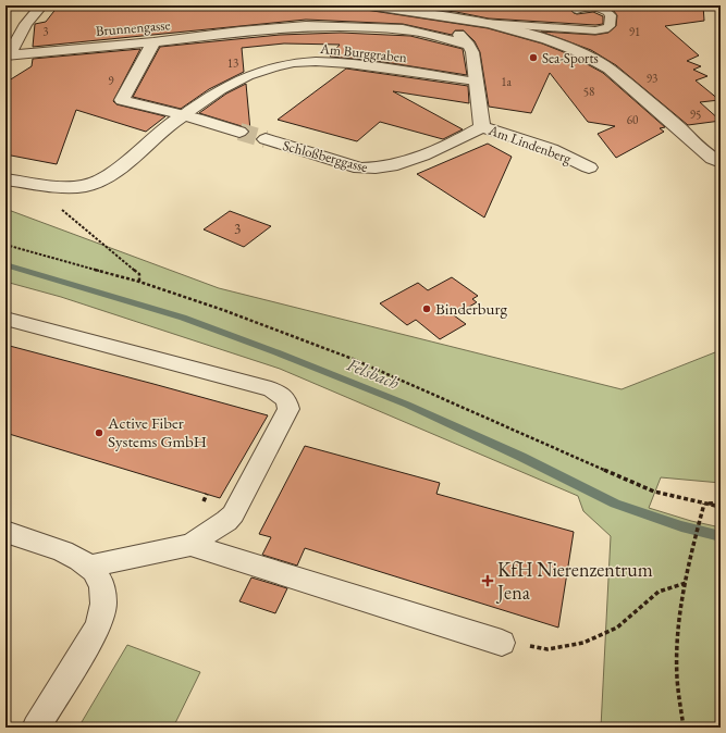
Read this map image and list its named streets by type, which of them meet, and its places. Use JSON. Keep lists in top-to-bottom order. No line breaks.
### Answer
{"streets":{"street":["Brunnengasse","Am Lindenberg","Schloßberggasse"],"lane":["Am Burggraben"]},"crossings":[["Brunnengasse","Am Lindenberg"],["Am Burggraben","Am Lindenberg"],["Am Lindenberg","Schloßberggasse"]],"water":["Felsbach"],"places":{"other":["Sea-Sports","Binderburg","Active Fiber Systems GmbH"],"health":["KfH Nierenzentrum Jena"]},"house_numbers":["3","91","13","93","9","1a","58","95","60","3"]}
